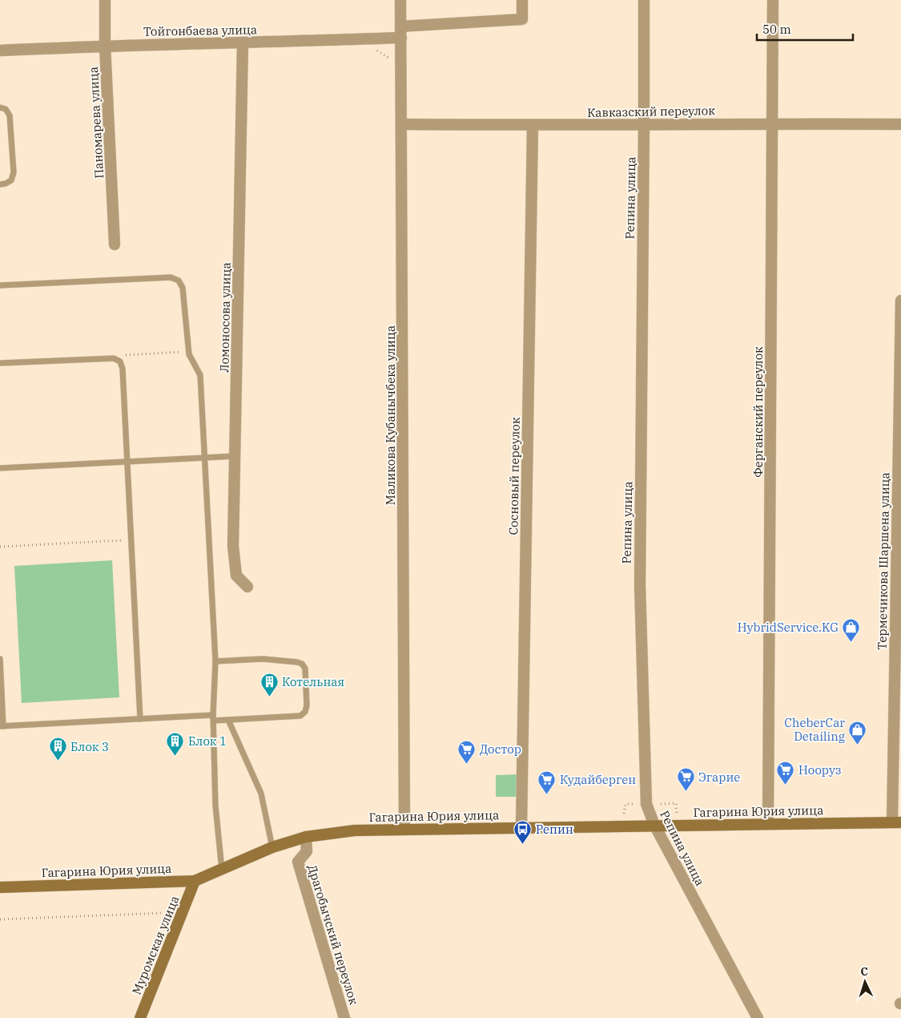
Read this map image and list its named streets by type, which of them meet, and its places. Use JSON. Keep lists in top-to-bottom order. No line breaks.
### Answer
{"streets":{"main road":["Гагарина Юрия улица","Муромская улица"],"street":["Тойгонбаева улица","Кавказский переулок","Паномарева улица","Репина улица","Ломоносова улица","Ферганский переулок","Маликова Кубанычбека улица","Сосновый переулок","Термечикова Шаршена улица","Драгобычский переулок"]},"crossings":[["Тойгонбаева улица","Паномарева улица"],["Тойгонбаева улица","Ломоносова улица"],["Тойгонбаева улица","Маликова Кубанычбека улица"],["Кавказский переулок","Репина улица"],["Кавказский переулок","Ферганский переулок"],["Кавказский переулок","Маликова Кубанычбека улица"],["Кавказский переулок","Сосновый переулок"],["Репина улица","Гагарина Юрия улица"],["Ферганский переулок","Гагарина Юрия улица"],["Маликова Кубанычбека улица","Гагарина Юрия улица"],["Сосновый переулок","Гагарина Юрия улица"],["Термечикова Шаршена улица","Гагарина Юрия улица"],["Гагарина Юрия улица","Драгобычский переулок"],["Гагарина Юрия улица","Муромская улица"]],"places":{"shop":["HybridService.KG","CheberCar Detailing"],"building":["Котельная","Блок 1","Блок 3"],"supermarket":["Достор","Нооруз","Эгарие","Кудайберген"],"bus stop":["Репин"]},"scale_bar":"50 m","north":"top"}
